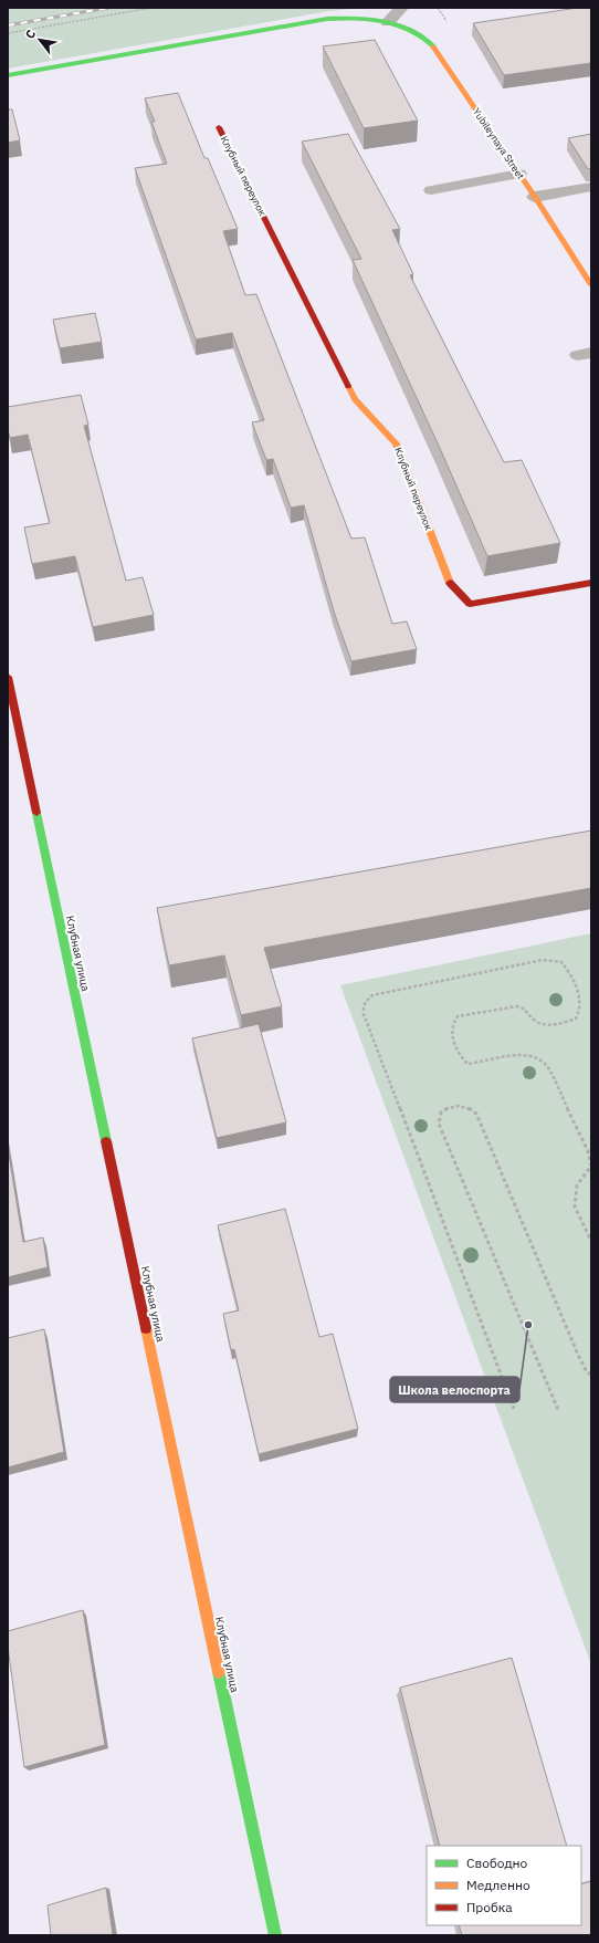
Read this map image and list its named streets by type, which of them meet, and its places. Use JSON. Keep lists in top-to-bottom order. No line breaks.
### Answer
{"streets":{"street":["Yubileynaya Street","Клубный переулок","Клубная улица"]},"places":["Школа велоспорта"],"legend":["Свободно","Медленно","Пробка"],"north":"top left"}
